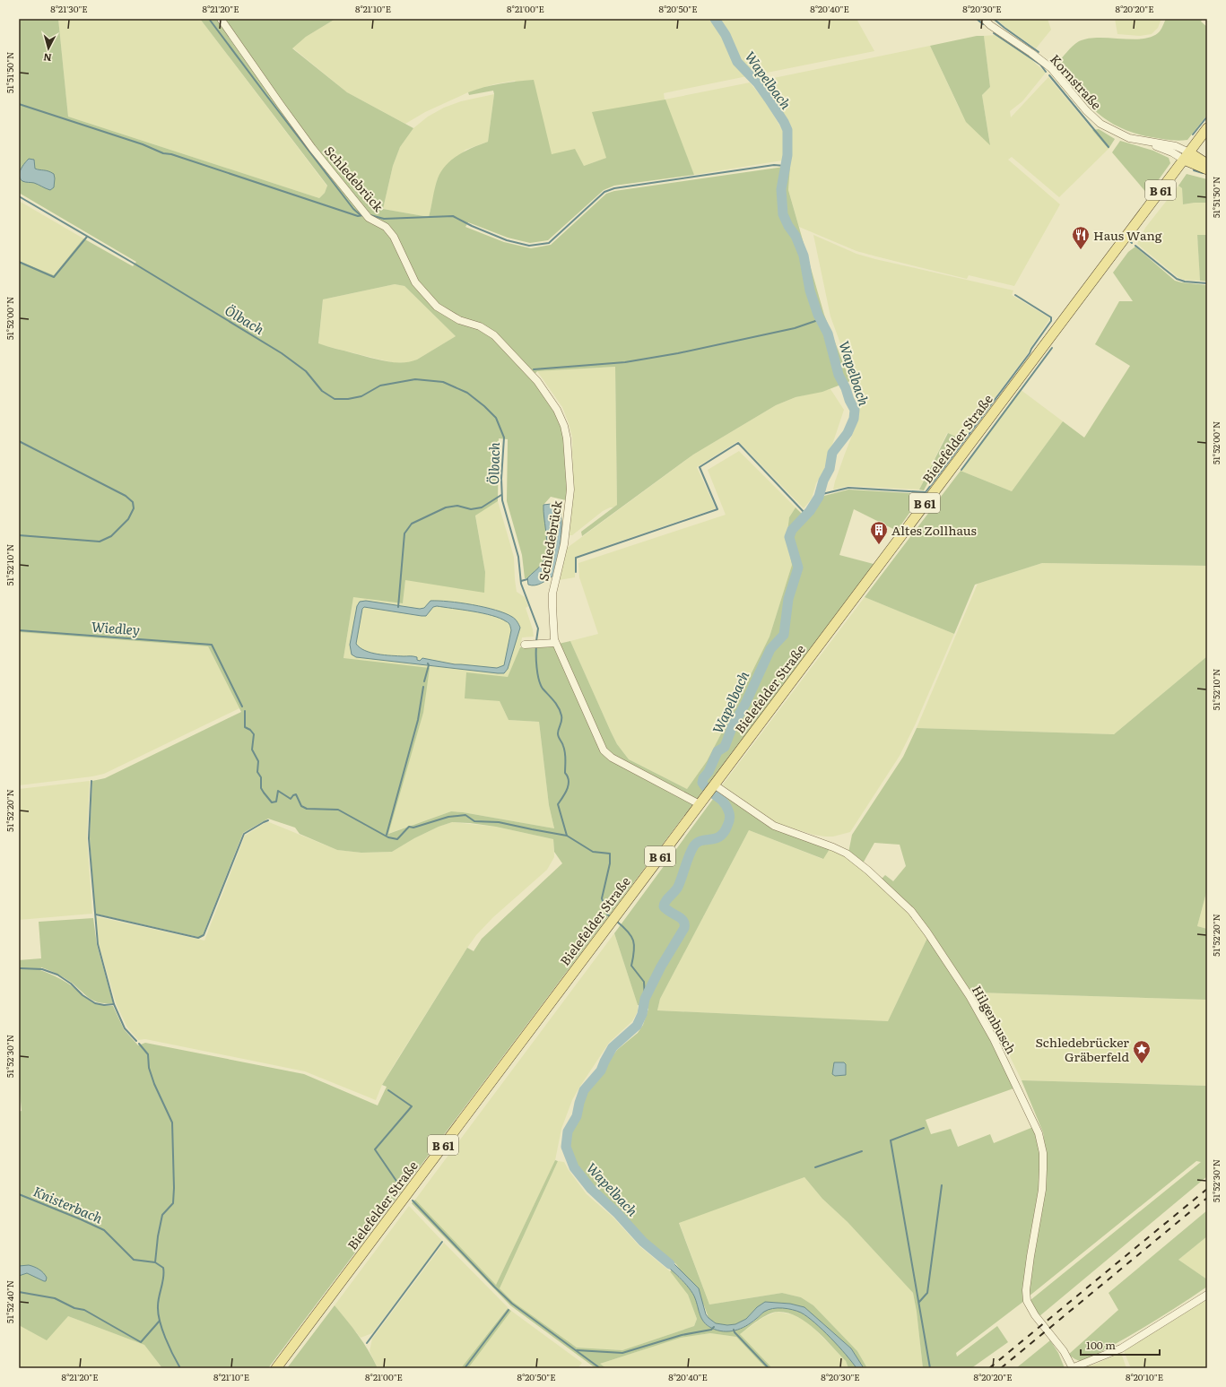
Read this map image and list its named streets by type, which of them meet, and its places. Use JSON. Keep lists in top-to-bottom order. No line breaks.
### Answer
{"streets":{"main road":["B 61","Bielefelder Straße"],"street":["Kornstraße","Schledebrück","Hilgenbusch"]},"crossings":[["Kornstraße","Bielefelder Straße"],["Schledebrück","Bielefelder Straße"],["Bielefelder Straße","Hilgenbusch"]],"water":["Wapelbach","Ölbach","Wiedley","Knisterbach"],"places":{"restaurant":["Haus Wang"],"building":["Altes Zollhaus"],"place":["Schledebrücker Gräberfeld"]},"scale_bar":"100 m","north":"bottom","coordinates":["8°21'30\"E","8°21'20\"E","8°21'10\"E","8°21'00\"E","8°20'50\"E","8°20'40\"E","8°20'30\"E","8°20'20\"E","51°51'50\"N","51°52'00\"N","51°52'10\"N","51°52'20\"N","51°52'30\"N","51°52'40\"N","8°20'10\"E"]}
